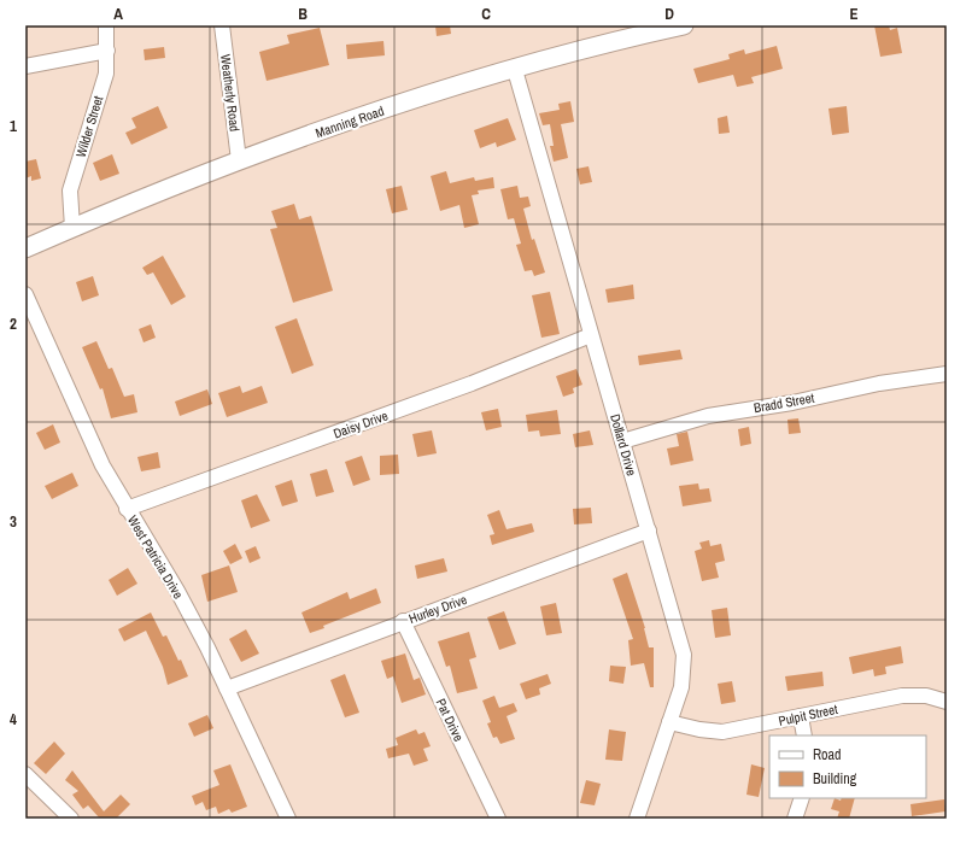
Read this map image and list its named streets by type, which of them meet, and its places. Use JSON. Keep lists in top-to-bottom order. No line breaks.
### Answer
{"streets":{"main road":["Manning Road"],"street":["Weatherly Road","Wilder Street","Bradd Street","Daisy Drive","Dollard Drive","West Patricia Drive","Hurley Drive","Pulpit Street","Pat Drive"]},"crossings":[["Weatherly Road","Manning Road"],["Manning Road","Wilder Street"],["Manning Road","Dollard Drive"],["Bradd Street","Dollard Drive"],["Daisy Drive","Dollard Drive"],["Daisy Drive","West Patricia Drive"],["Dollard Drive","Hurley Drive"],["Dollard Drive","Pulpit Street"],["West Patricia Drive","Hurley Drive"],["Hurley Drive","Pat Drive"]],"legend":["Road","Building"],"grid":{"columns":["A","B","C","D","E"],"rows":["1","2","3","4"]}}
